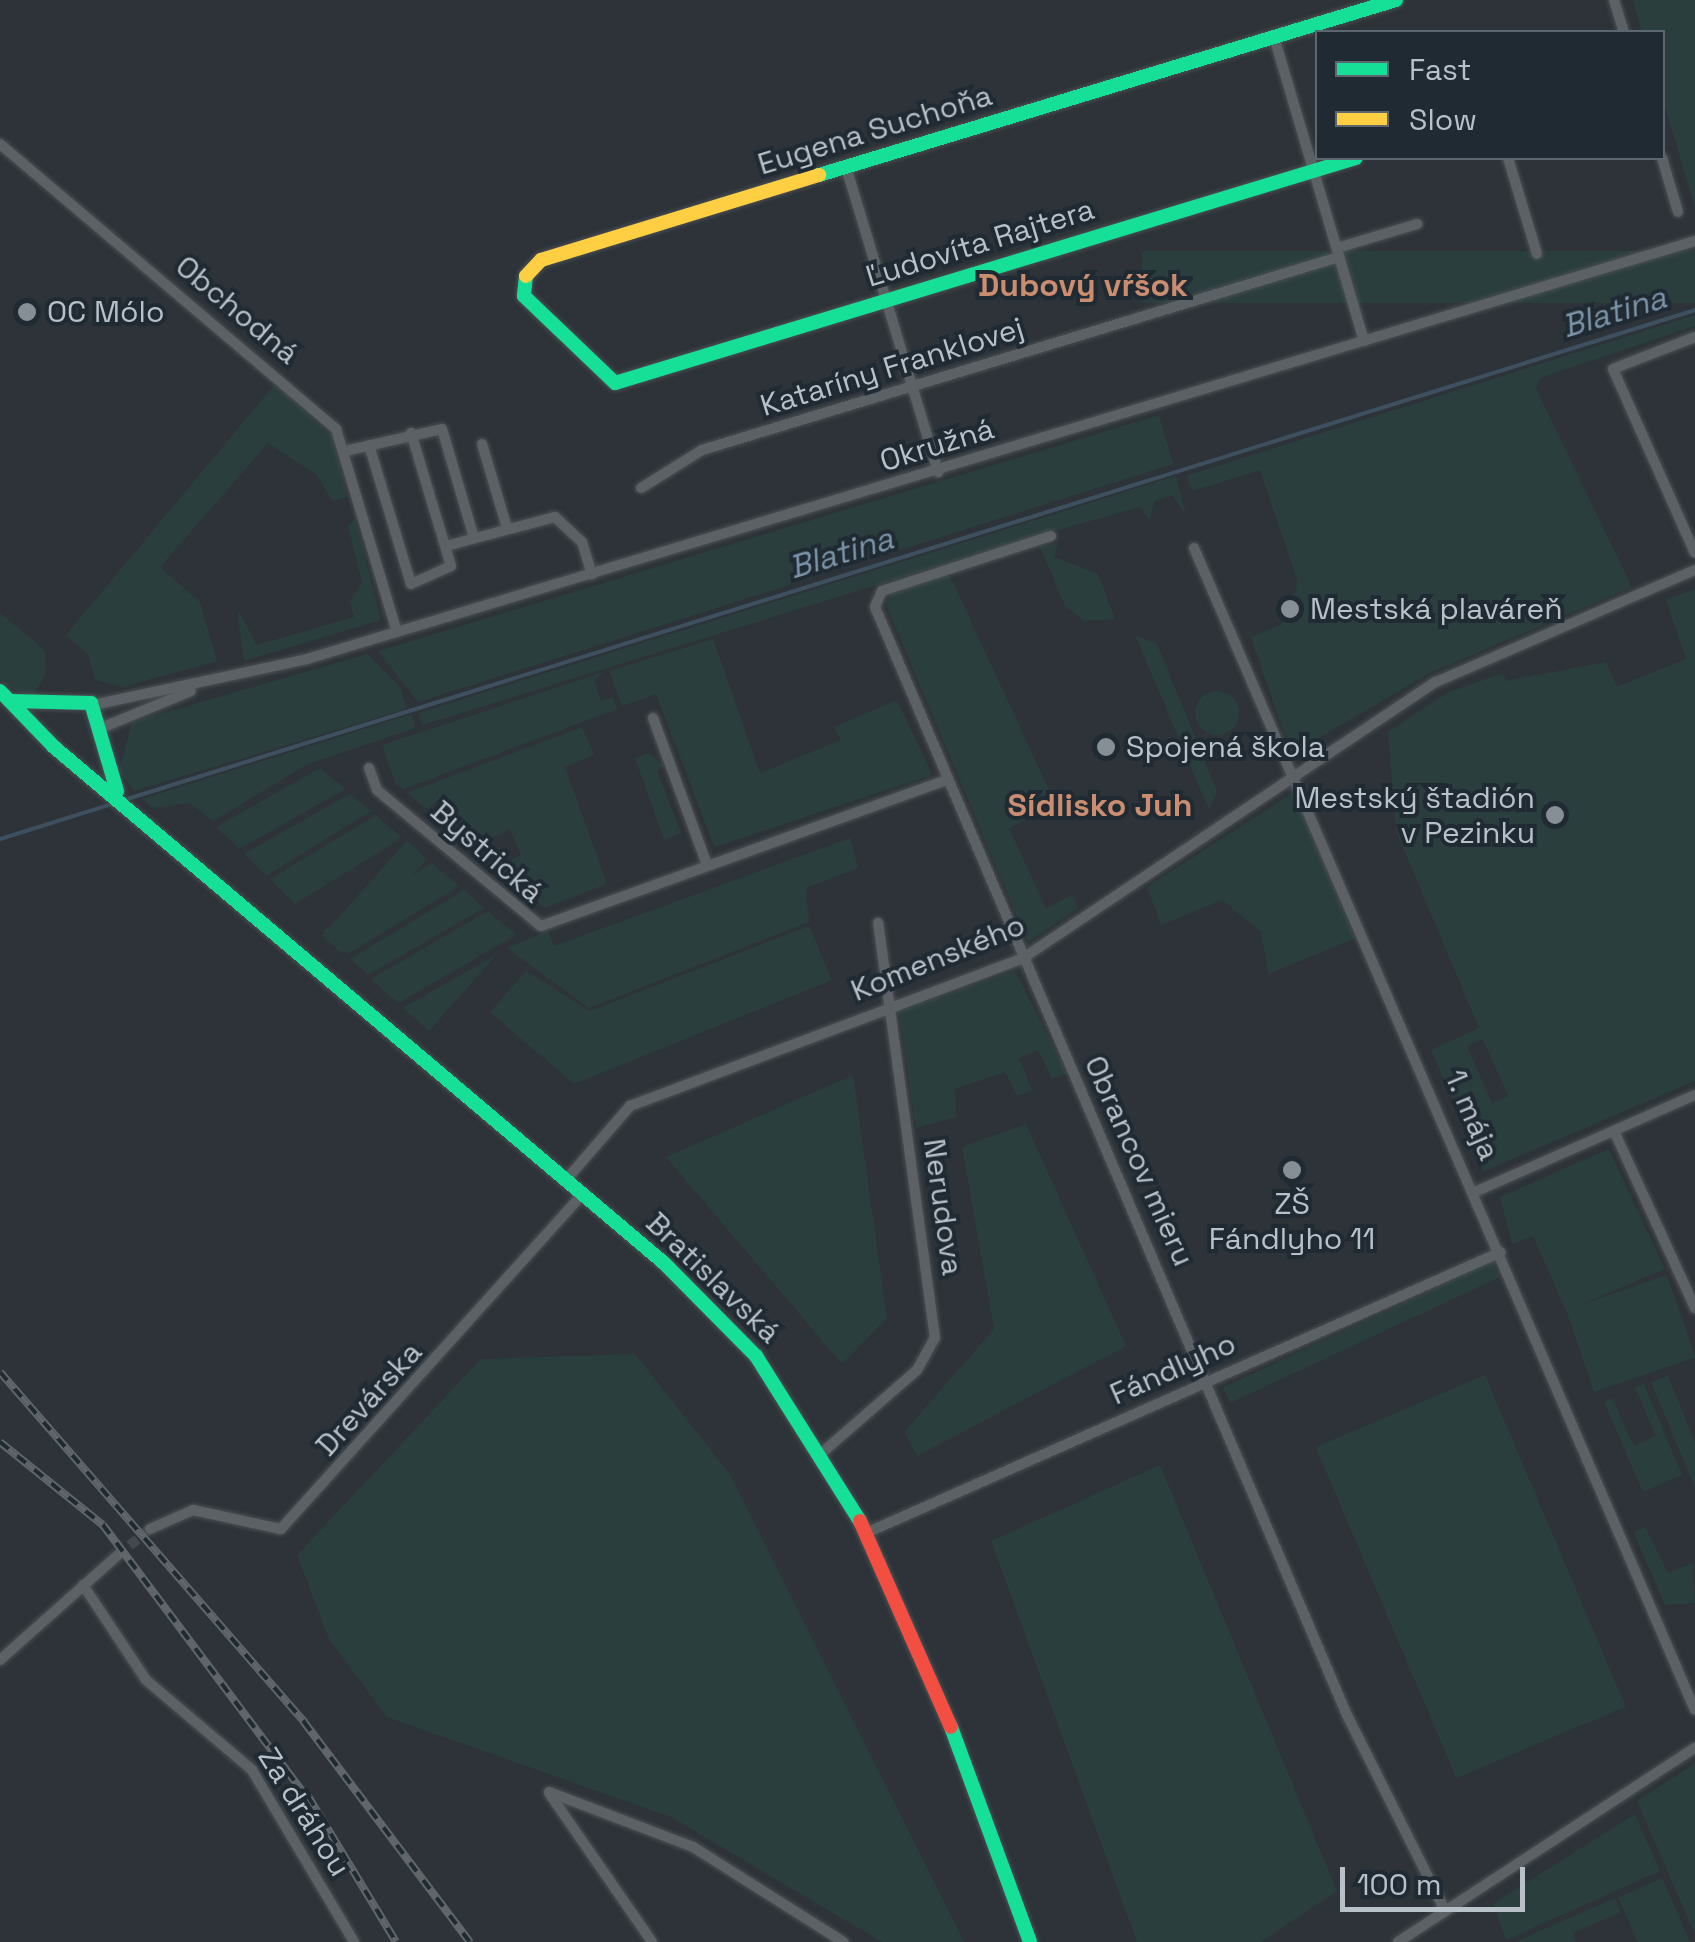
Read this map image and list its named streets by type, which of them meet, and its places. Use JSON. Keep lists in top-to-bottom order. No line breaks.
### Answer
{"streets":{"main road":["Eugena Suchoňa","Ľudovíta Rajtera","Bratislavská"],"street":["Obchodná","Kataríny Franklovej","Okružná","Bystrická","Komenského","1. mája","Obrancov mieru","Nerudova","Fándlyho","Drevárska","Za dráhou"]},"crossings":[["Eugena Suchoňa","Ľudovíta Rajtera"],["Obchodná","Okružná"],["Bystrická","Obrancov mieru"],["Komenského","1. mája"],["Komenského","Obrancov mieru"],["Komenského","Nerudova"],["Komenského","Bratislavská"],["1. mája","Fándlyho"],["Obrancov mieru","Fándlyho"],["Nerudova","Bratislavská"],["Bratislavská","Fándlyho"],["Bratislavská","Drevárska"]],"districts":["Dubový vŕšok","Sídlisko Juh"],"water":["Blatina"],"places":["OC Mólo","Mestská plaváreň","Spojená škola","Mestský štadión v Pezinku","ZŠ Fándlyho 11"],"legend":["Fast","Slow"],"scale_bar":"100 m"}
